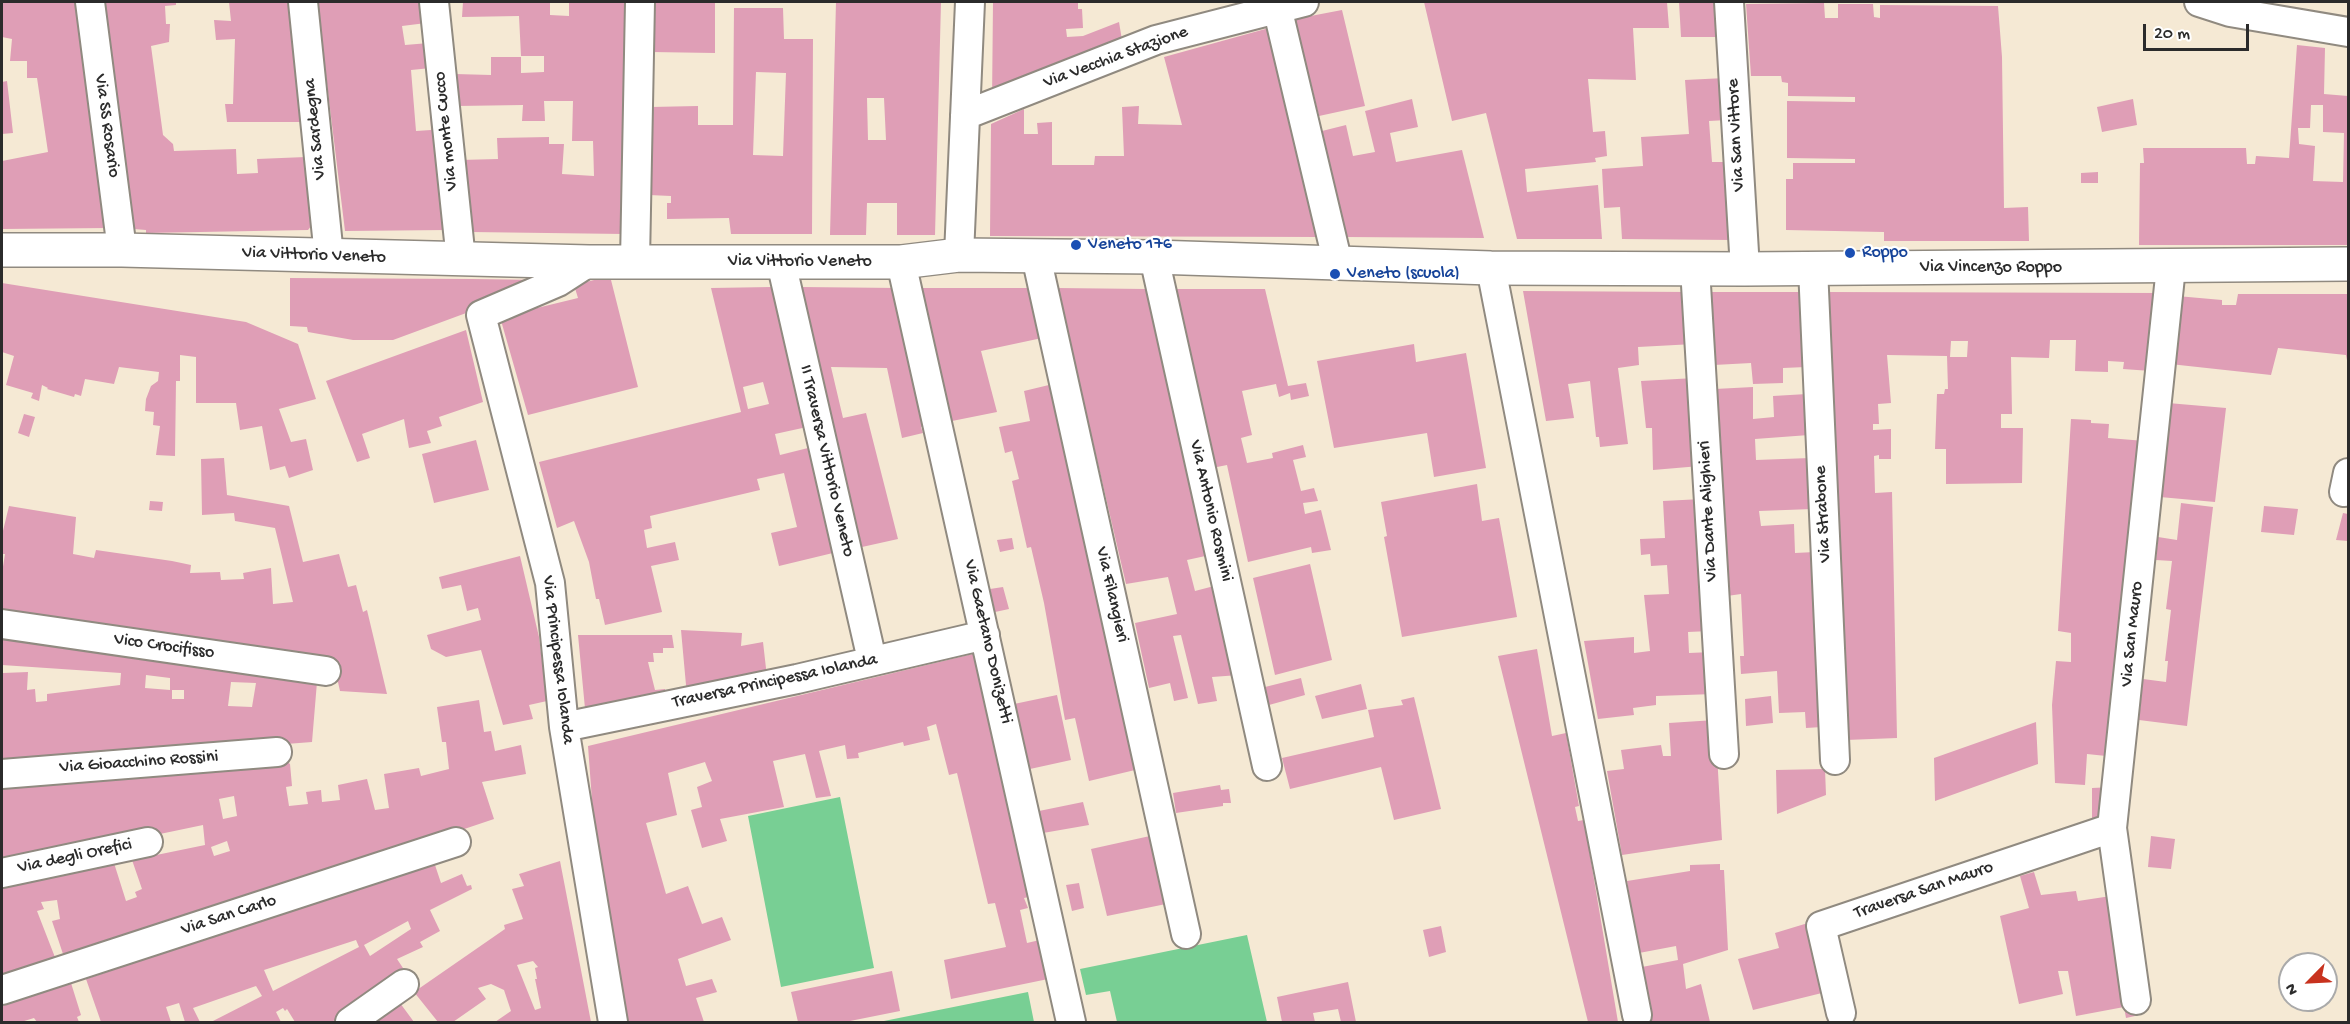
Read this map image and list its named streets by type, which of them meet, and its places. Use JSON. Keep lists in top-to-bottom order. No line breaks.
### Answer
{"streets":{"street":["Via Vecchia Stazione","Via SS Rosario","Via Sardegna","Via monte Cucco","Via San Vittore","Via Vittorio Veneto","Via Vincenzo Roppo","II Traversa Vittorio Veneto","Via Antonio Rosmini","Via Dante Alighieri","Via Strabone","Via Filangieri","Via San Mauro","Via Gaetano Donizetti","Vico Crocifisso","Via Principessa Iolanda","Traversa Principessa Iolanda","Via Gioacchino Rossini","Via degli Orefici","Traversa San Mauro","Via San Carlo"]},"crossings":[["Via SS Rosario","Via Vittorio Veneto"],["Via Sardegna","Via Vittorio Veneto"],["Via monte Cucco","Via Vittorio Veneto"],["Via San Vittore","Via Vincenzo Roppo"],["Via Vittorio Veneto","Via Vincenzo Roppo"],["Via Vittorio Veneto","II Traversa Vittorio Veneto"],["Via Vittorio Veneto","Via Antonio Rosmini"],["Via Vittorio Veneto","Via Filangieri"],["Via Vittorio Veneto","Via Gaetano Donizetti"],["Via Vittorio Veneto","Via Principessa Iolanda"],["Via Vincenzo Roppo","Via Dante Alighieri"],["Via Vincenzo Roppo","Via Strabone"],["Via Vincenzo Roppo","Via San Mauro"],["II Traversa Vittorio Veneto","Traversa Principessa Iolanda"],["Via San Mauro","Traversa San Mauro"],["Via Gaetano Donizetti","Traversa Principessa Iolanda"],["Via Principessa Iolanda","Traversa Principessa Iolanda"]],"places":["Veneto 176","Roppo","Veneto (scuola)"],"scale_bar":"20 m","north":"bottom left"}
